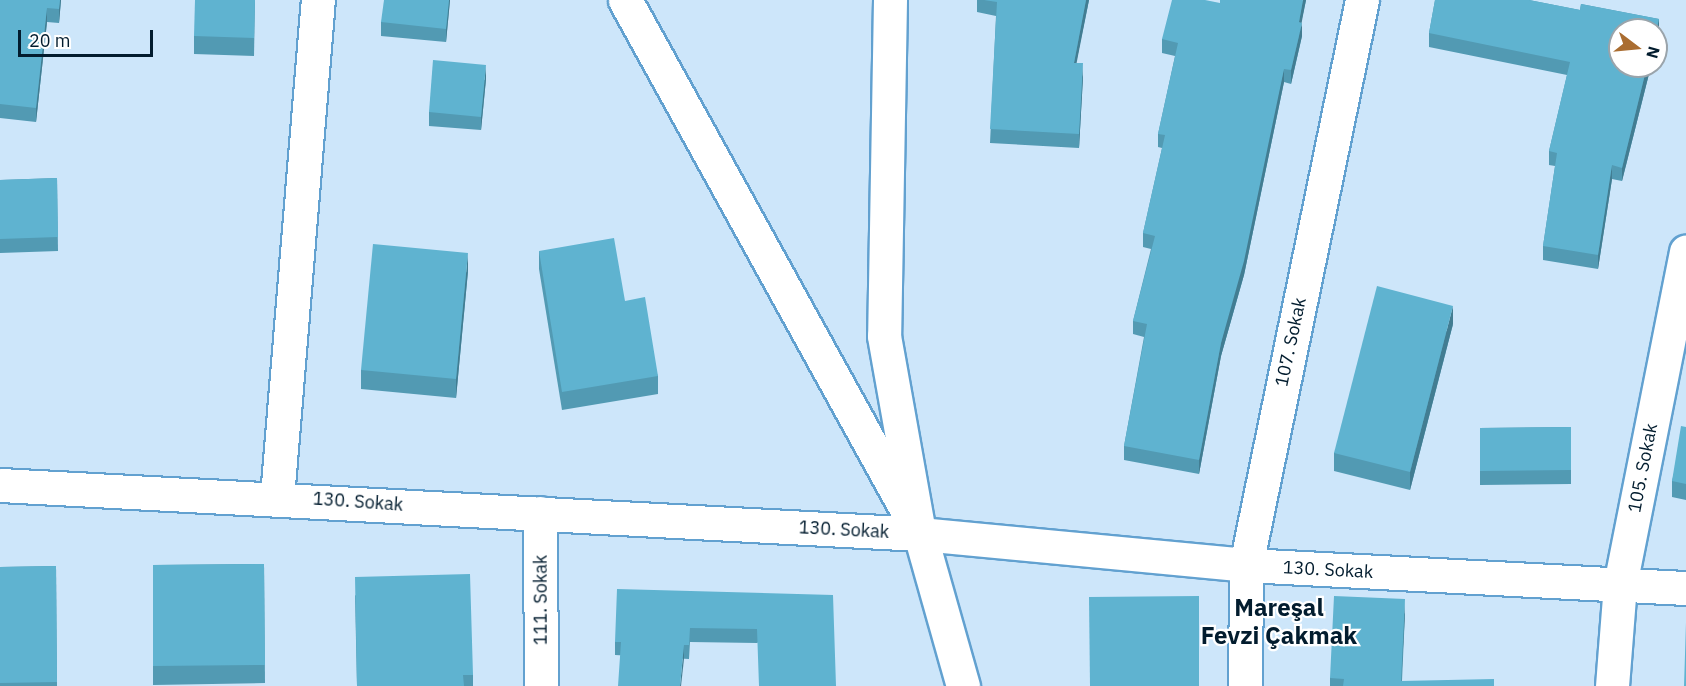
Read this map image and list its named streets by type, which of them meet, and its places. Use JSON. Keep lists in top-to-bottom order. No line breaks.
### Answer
{"streets":{"street":["107. Sokak","105. Sokak","130. Sokak","111. Sokak"]},"crossings":[["107. Sokak","130. Sokak"],["105. Sokak","130. Sokak"],["130. Sokak","111. Sokak"]],"districts":["Mareşal Fevzi Çakmak"],"scale_bar":"20 m","north":"right"}
